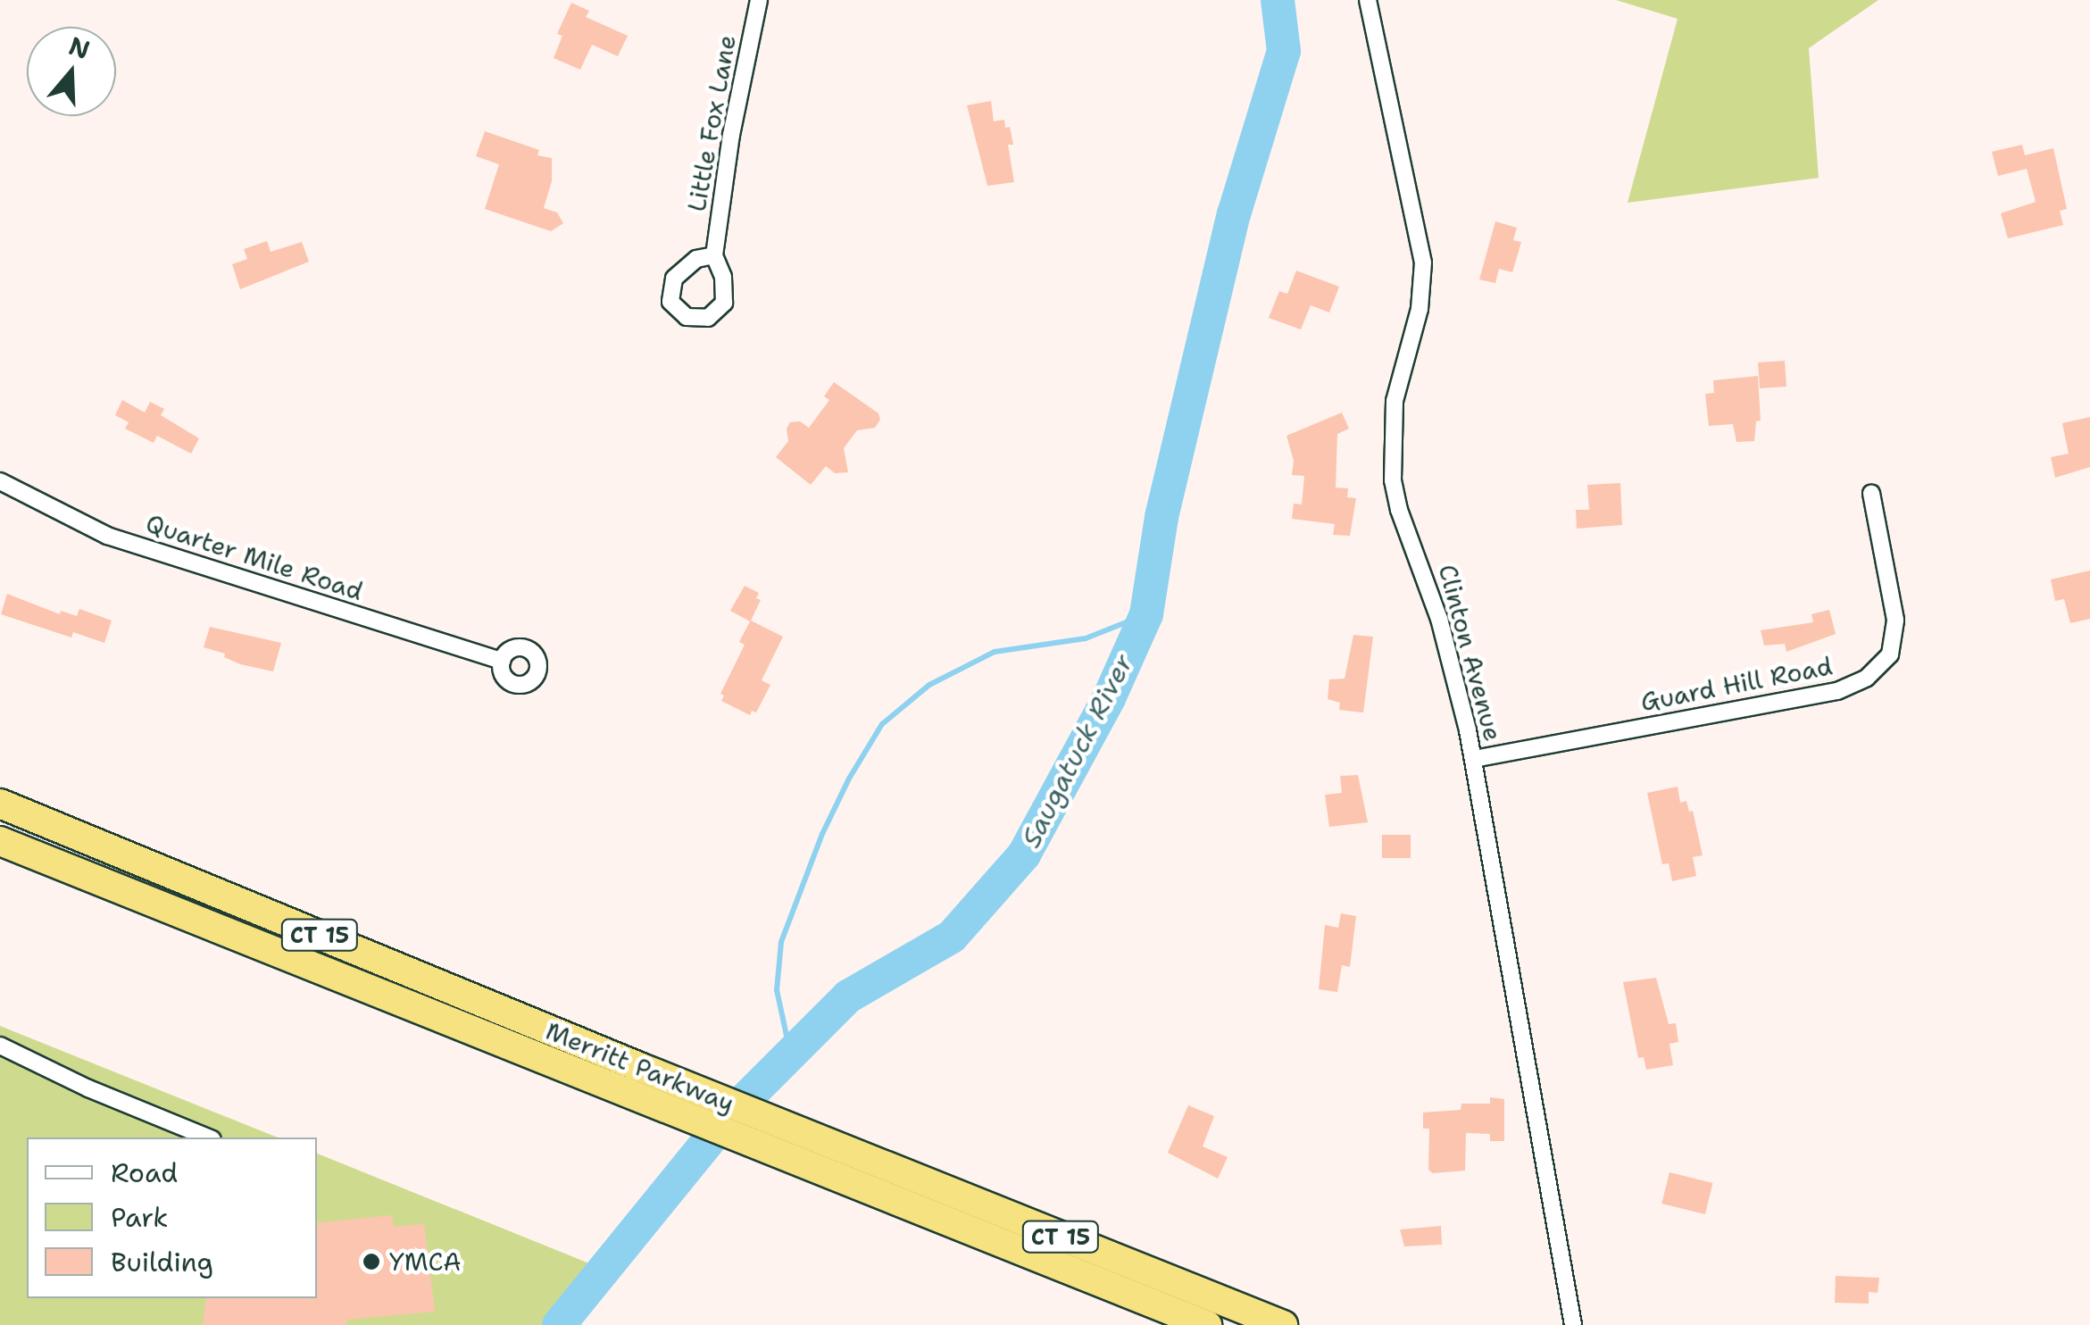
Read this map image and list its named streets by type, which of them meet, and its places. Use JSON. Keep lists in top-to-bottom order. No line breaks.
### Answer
{"streets":{"highway":["CT 15","Merritt Parkway"],"street":["Little Fox Lane","Quarter Mile Road","Clinton Avenue","Guard Hill Road"]},"crossings":[["Clinton Avenue","Guard Hill Road"]],"water":["Saugatuck River"],"places":["YMCA"],"legend":["Road","Park","Building"],"north":"top"}
